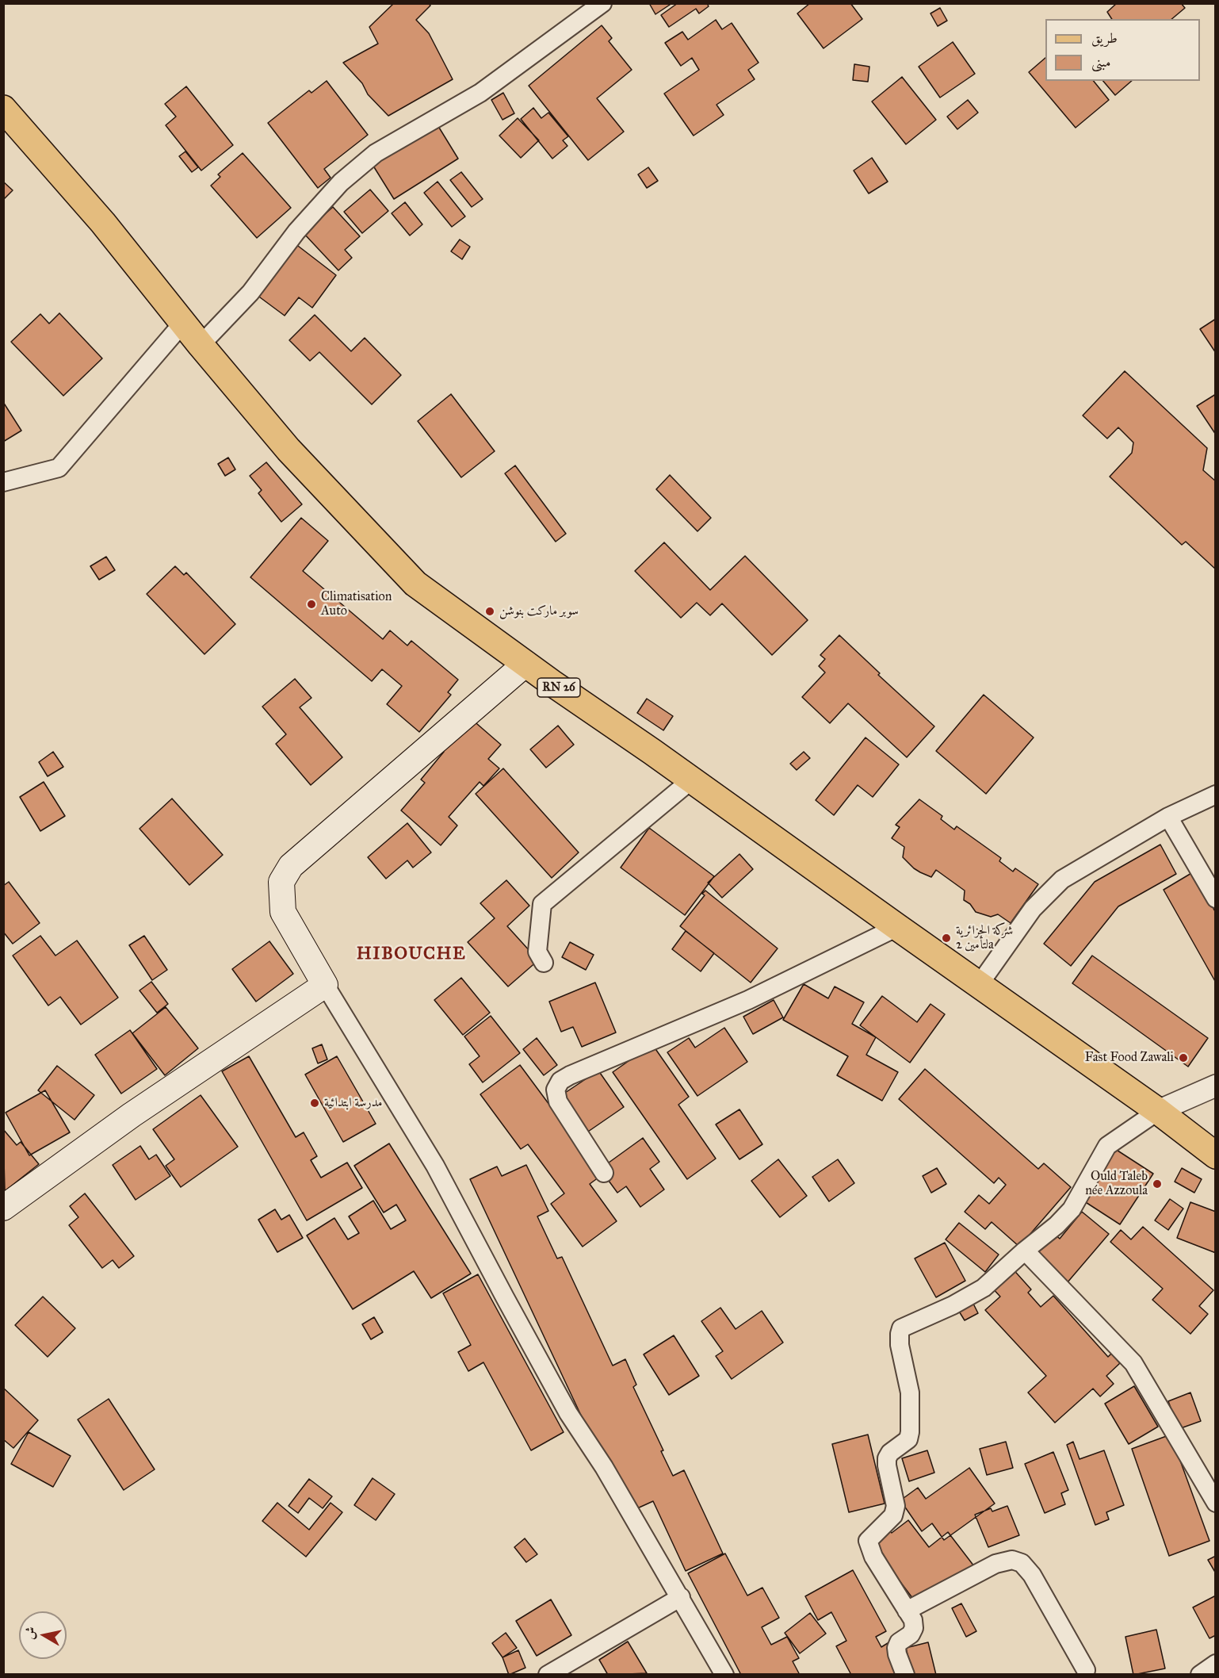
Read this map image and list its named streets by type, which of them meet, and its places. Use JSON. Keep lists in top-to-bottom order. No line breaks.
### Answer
{"streets":{"main road":["RN 26"]},"districts":["HIBOUCHE"],"places":["Climatisation Auto","سوبر ماركت بنوشن","شركة الجزائرية لتأمين 2a","Fast Food Zawali","مدرسة ابتدائية","Ould Taleb née Azzoula"],"legend":["طريق","مبنى"],"north":"left"}
